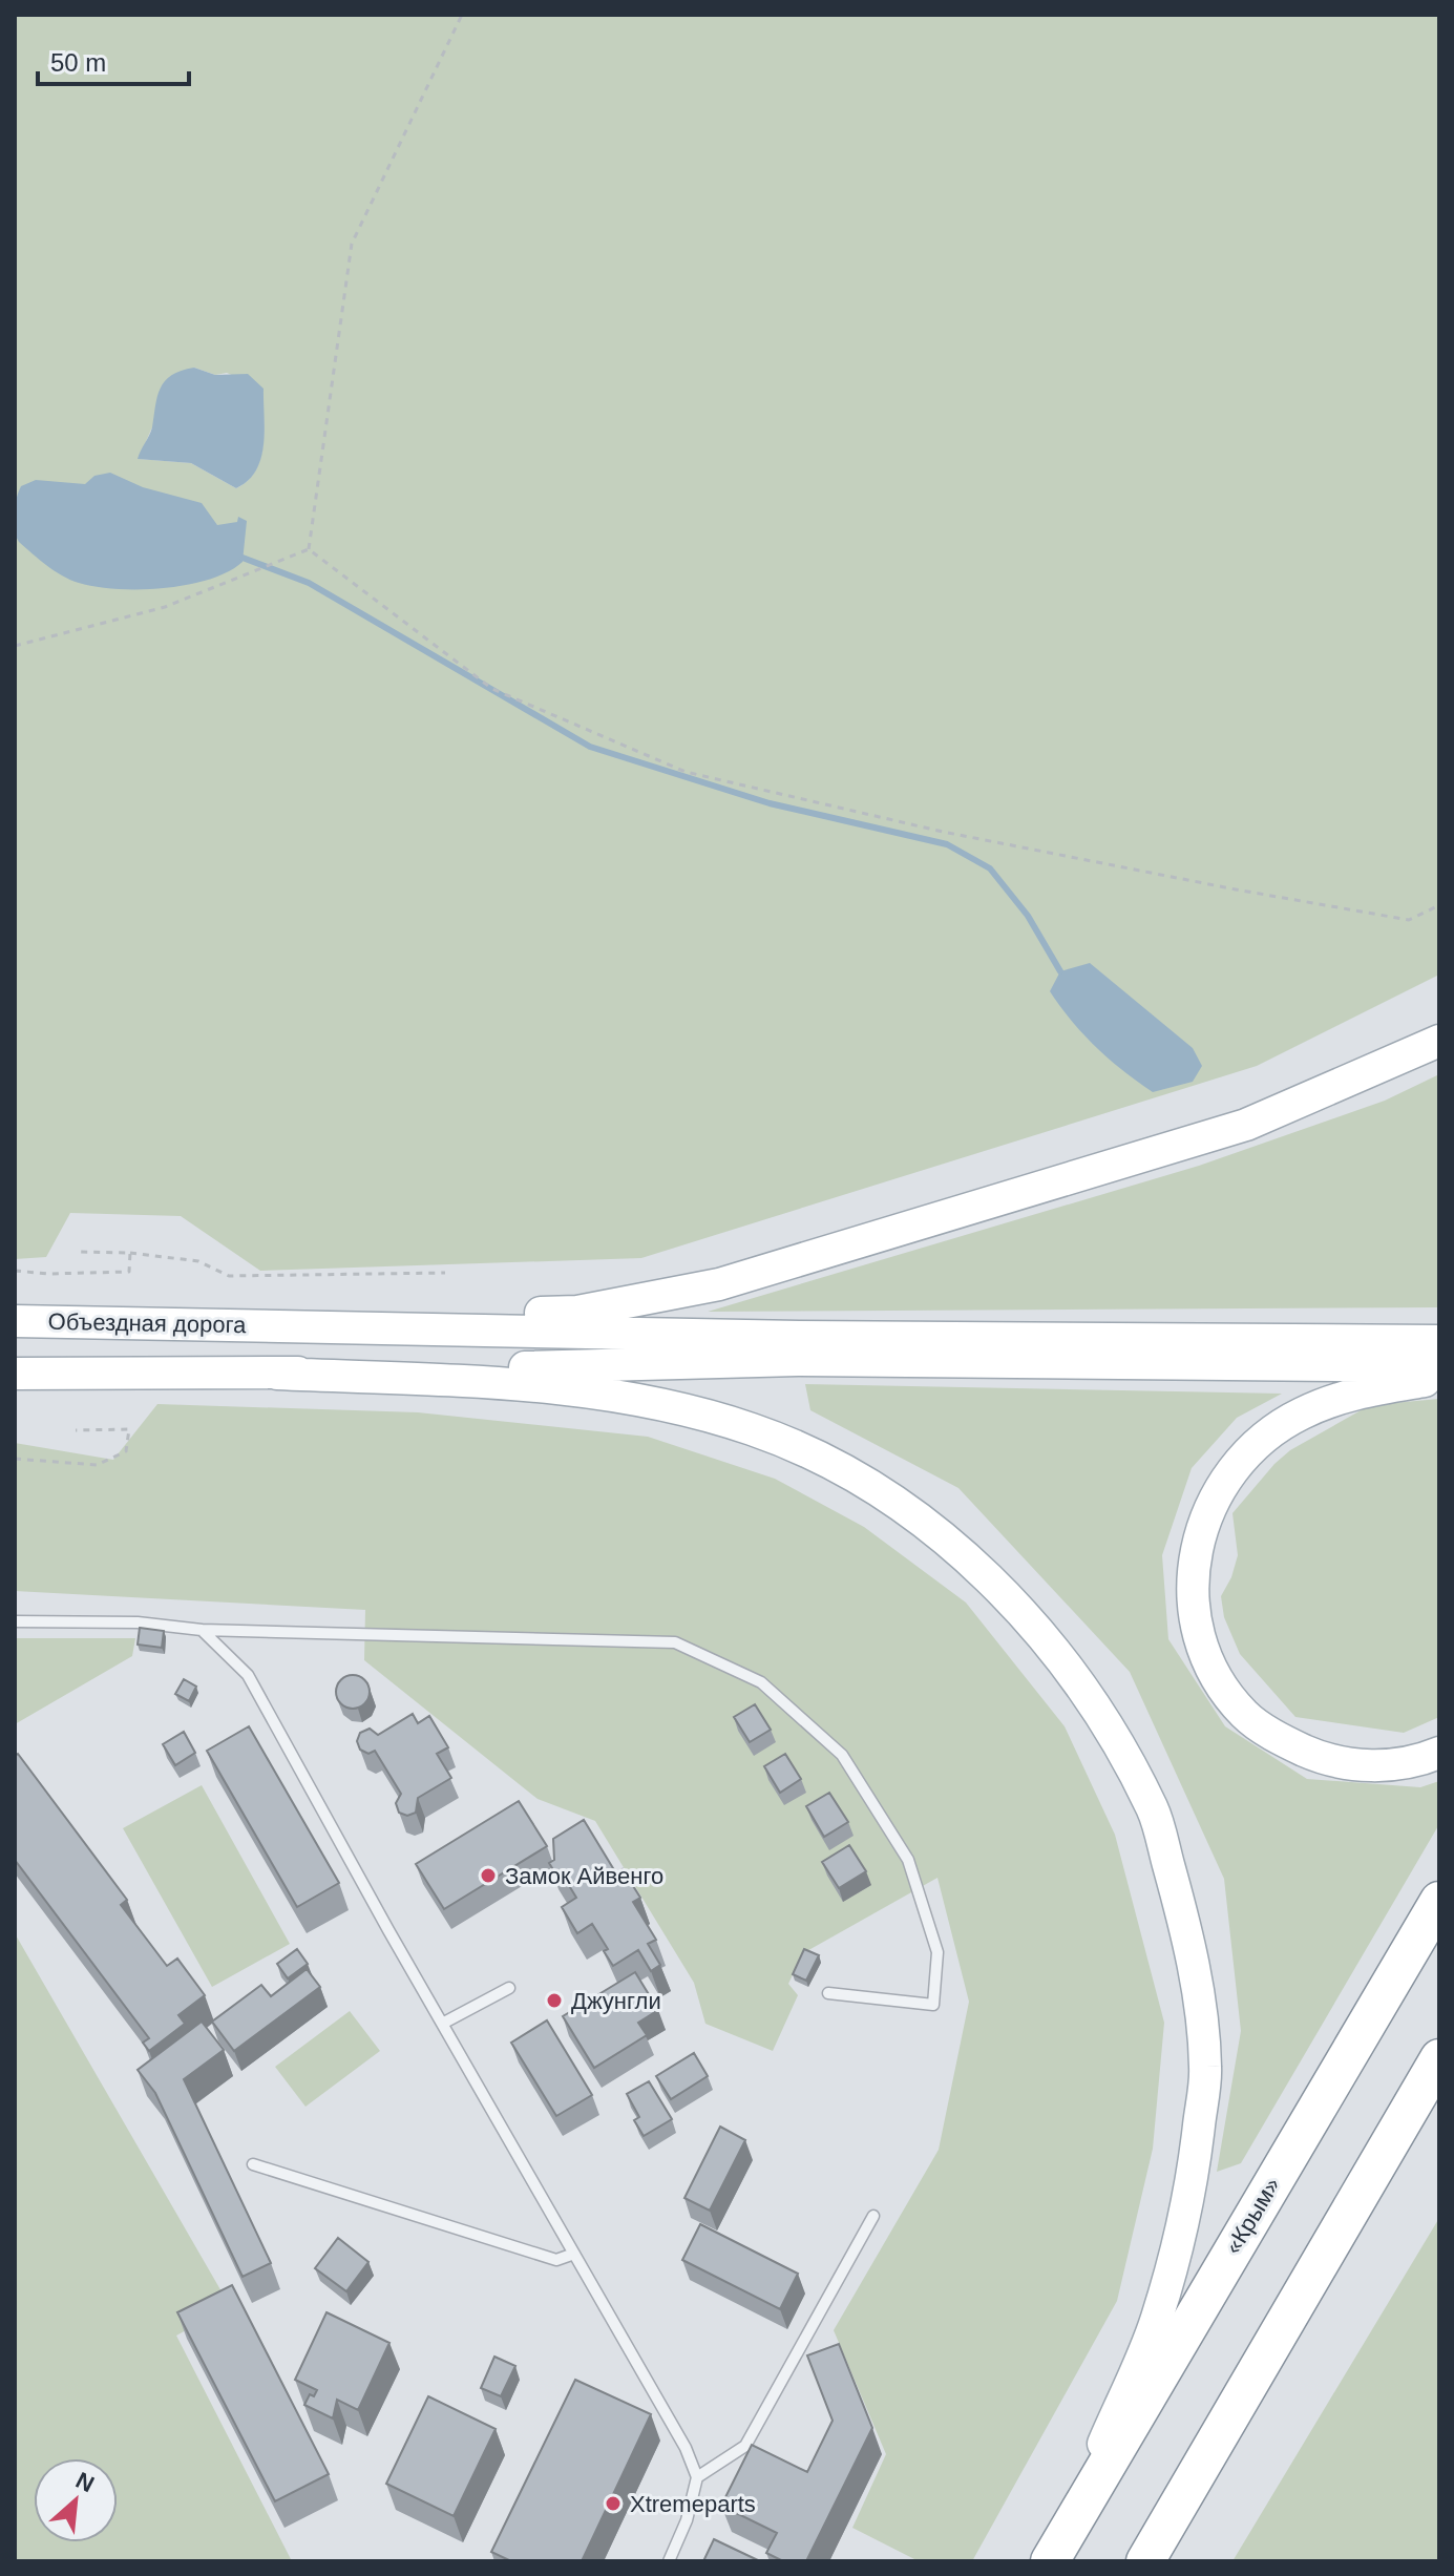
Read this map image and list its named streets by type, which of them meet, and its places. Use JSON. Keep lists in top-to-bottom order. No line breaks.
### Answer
{"streets":{"highway":["«Крым»"],"main road":["Объездная дорога"]},"places":["Замок Айвенго","Джунгли","Xtremeparts"],"scale_bar":"50 m","north":"top right"}
